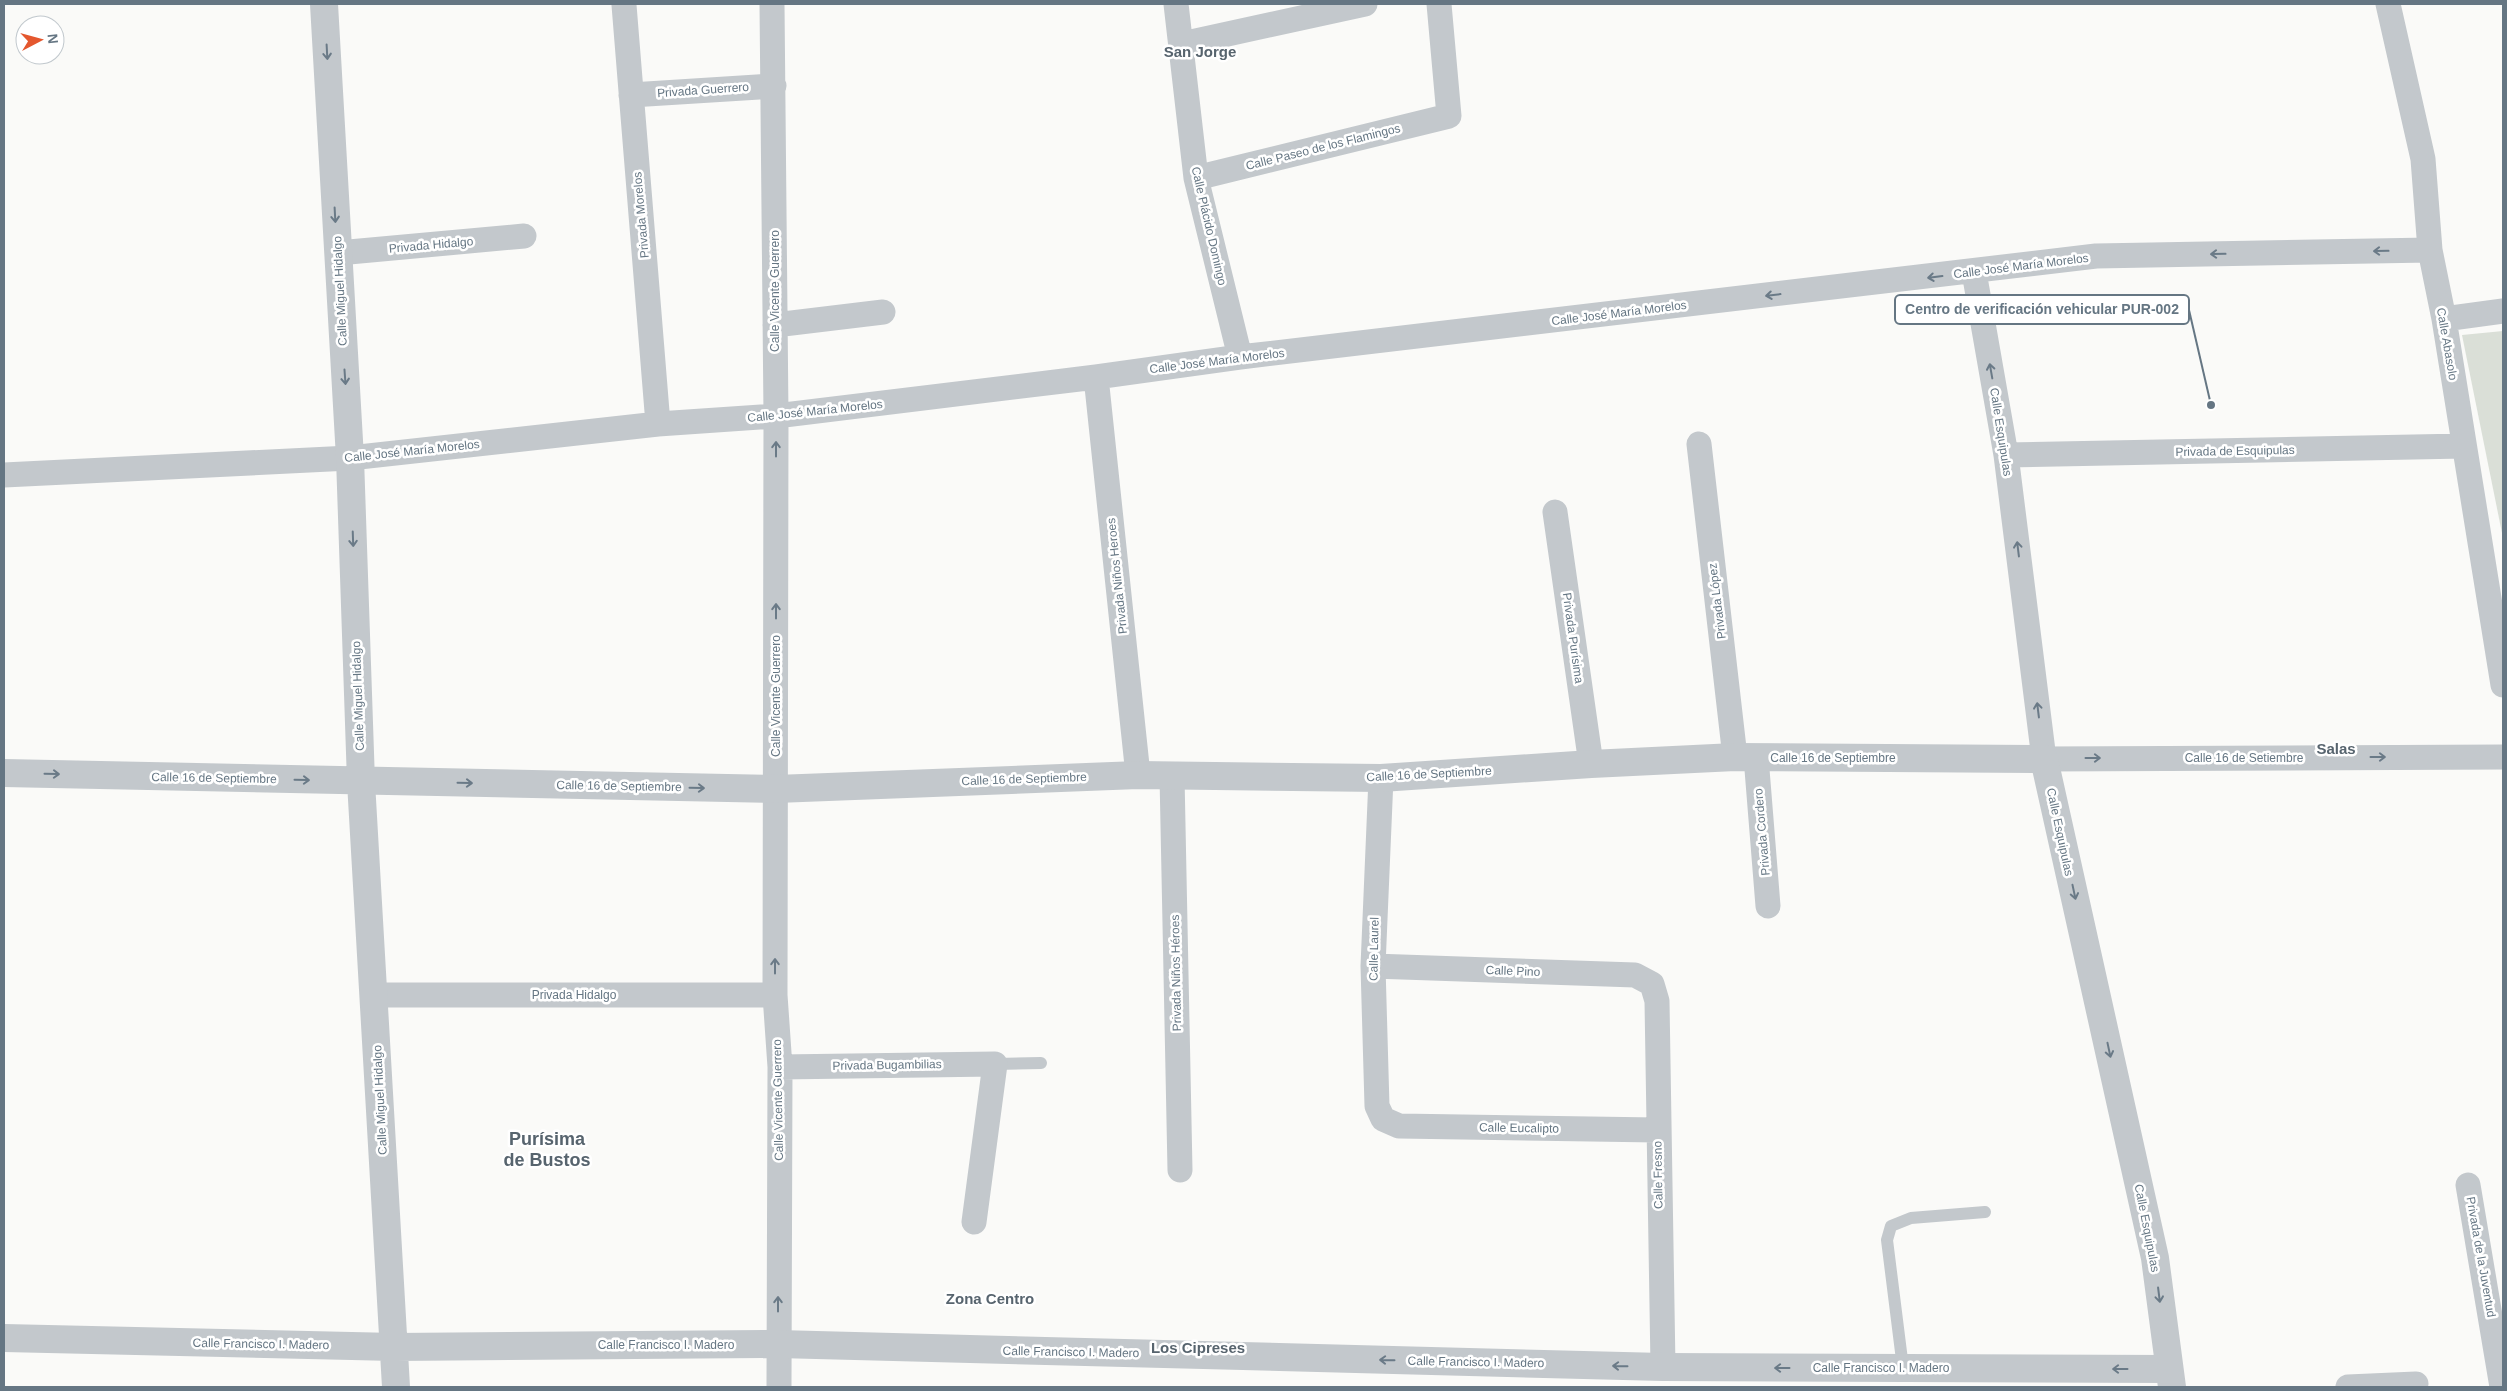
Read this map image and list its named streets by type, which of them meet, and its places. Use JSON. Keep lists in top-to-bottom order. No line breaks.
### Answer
{"streets":{"street":["Privada Guerrero","Calle Paseo de los Flamingos","Privada Morelos","Calle Plácido Domingo","Privada Hidalgo","Calle José María Morelos","Calle Miguel Hidalgo","Calle Vicente Guerrero","Calle Abasolo","Calle Esquipulas","Privada de Esquipulas","Privada Niños Heroes","Privada López","Privada Purísima","Calle 16 de Septiembre","Calle 16 de Setiembre","Privada Cordero","Calle Laurel","Calle Pino","Privada Niños Héroes","Privada Bugambilias","Calle Eucalipto","Calle Fresno","Privada de la Juventud","Calle Francisco I. Madero"]},"crossings":[["Privada Guerrero","Privada Morelos"],["Privada Guerrero","Calle Vicente Guerrero"],["Calle Paseo de los Flamingos","Calle Plácido Domingo"],["Privada Morelos","Calle José María Morelos"],["Calle Plácido Domingo","Calle José María Morelos"],["Privada Hidalgo","Calle Miguel Hidalgo"],["Privada Hidalgo","Calle Vicente Guerrero"],["Calle José María Morelos","Calle Miguel Hidalgo"],["Calle José María Morelos","Calle Vicente Guerrero"],["Calle José María Morelos","Calle Abasolo"],["Calle José María Morelos","Calle Esquipulas"],["Calle José María Morelos","Privada Niños Heroes"],["Calle Miguel Hidalgo","Calle 16 de Septiembre"],["Calle Miguel Hidalgo","Calle Francisco I. Madero"],["Calle Vicente Guerrero","Calle 16 de Septiembre"],["Calle Vicente Guerrero","Privada Bugambilias"],["Calle Vicente Guerrero","Calle Francisco I. Madero"],["Calle Abasolo","Privada de Esquipulas"],["Calle Esquipulas","Privada de Esquipulas"],["Calle Esquipulas","Calle 16 de Septiembre"],["Calle Esquipulas","Calle 16 de Setiembre"],["Calle Esquipulas","Calle Francisco I. Madero"],["Privada Niños Heroes","Calle 16 de Septiembre"],["Privada López","Calle 16 de Septiembre"],["Privada López","Privada Cordero"],["Privada Purísima","Calle 16 de Septiembre"],["Calle 16 de Septiembre","Calle 16 de Setiembre"],["Calle 16 de Septiembre","Privada Cordero"],["Calle 16 de Septiembre","Calle Laurel"],["Calle 16 de Septiembre","Privada Niños Héroes"],["Calle Laurel","Calle Pino"],["Calle Laurel","Calle Eucalipto"],["Calle Pino","Calle Fresno"],["Calle Eucalipto","Calle Fresno"],["Calle Fresno","Calle Francisco I. Madero"]],"one_way":["Calle José María Morelos","Calle Miguel Hidalgo","Calle Vicente Guerrero","Calle 16 de Septiembre","Calle 16 de Setiembre","Calle Francisco I. Madero"],"districts":["San Jorge","Salas","Purísima de Bustos","Zona Centro","Los Cipreses"],"places":["Centro de verificación vehicular PUR-002"],"north":"right"}
